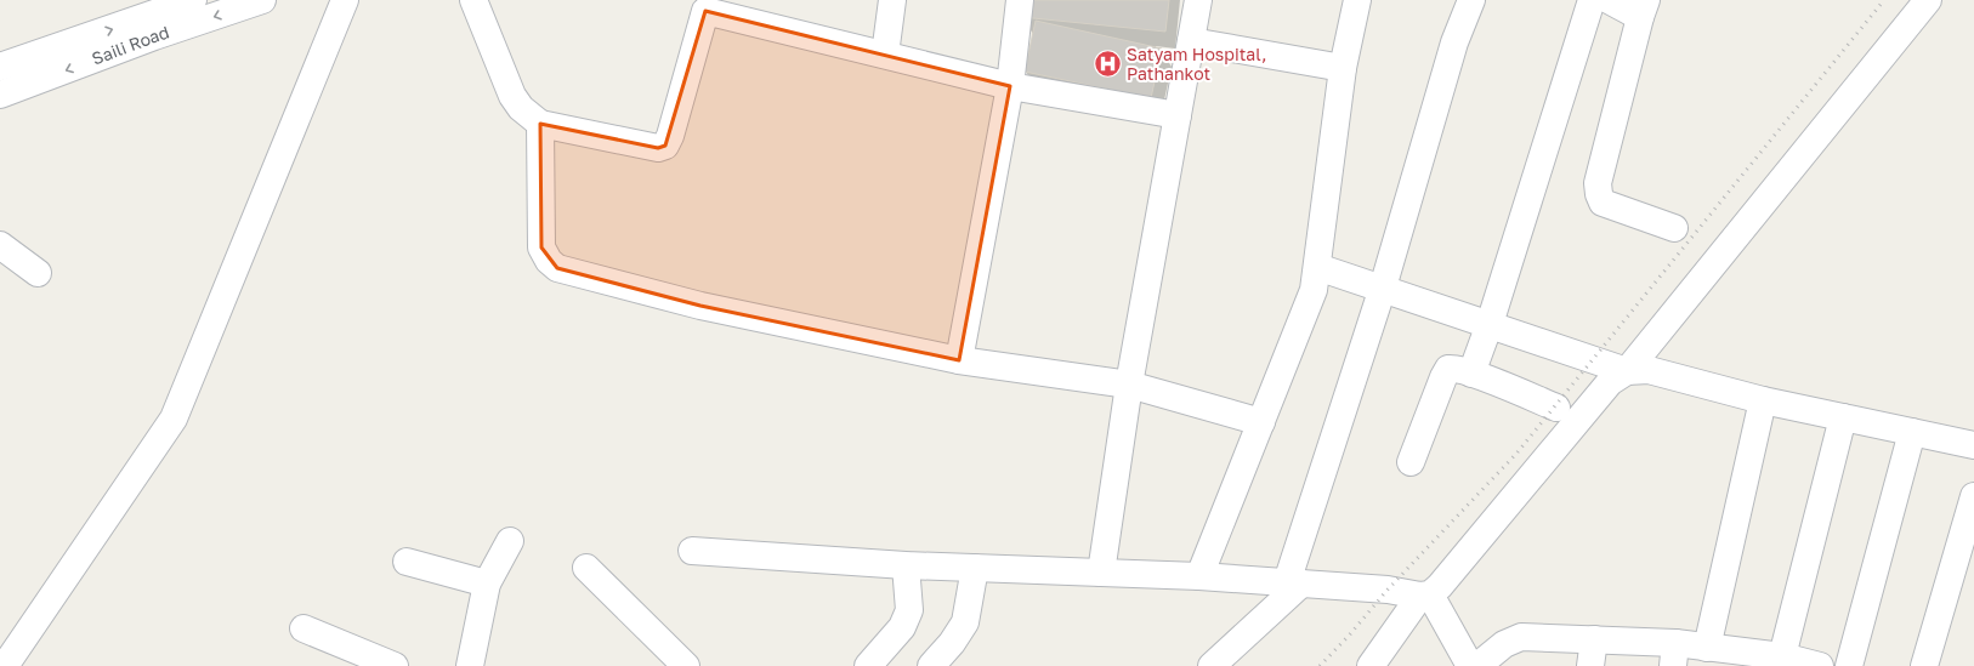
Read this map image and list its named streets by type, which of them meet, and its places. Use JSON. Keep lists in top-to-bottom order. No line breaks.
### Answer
{"streets":{"street":["Saili Road"]},"places":{"hospital":["Satyam Hospital, Pathankot"]}}
